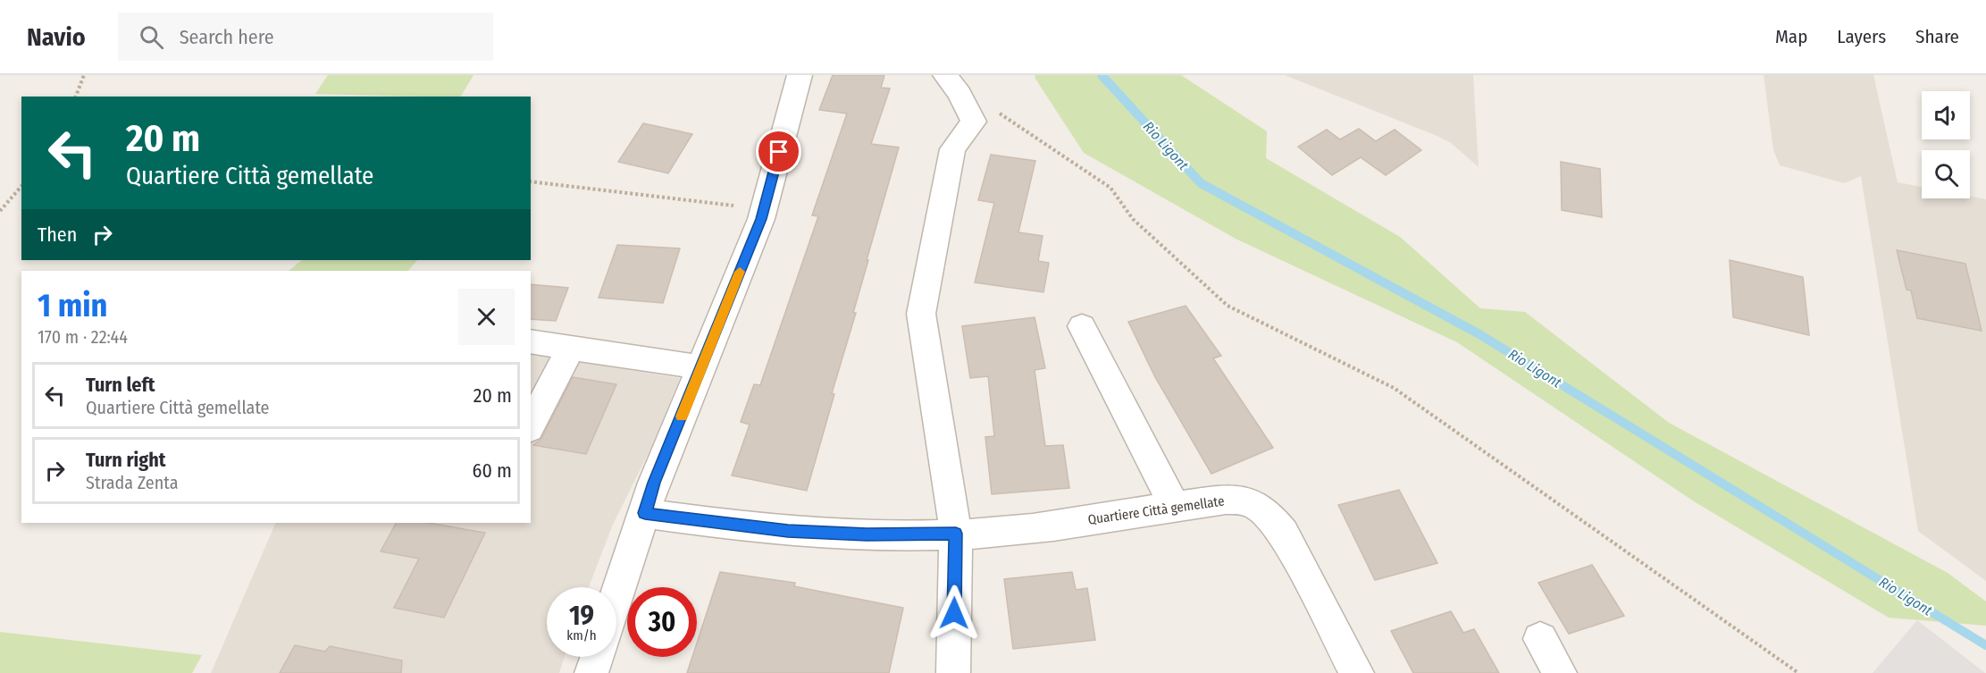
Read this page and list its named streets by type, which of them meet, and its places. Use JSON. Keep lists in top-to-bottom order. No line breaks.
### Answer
{"streets":{"street":["Quartiere Città gemellate"]},"water":["Rio Ligont"],"page":{"header":"Navio","search":"Search here","nav":["Map","Layers","Share"],"turn":["20 m","Quartiere Città gemellate"],"then":"Then","heading":["1 min","170 m · 22:44"],"list":[{"name":"Turn left","note":"Quartiere Città gemellate","value":"20 m"},{"name":"Turn right","note":"Strada Zenta","value":"60 m"}],"speed":"19 km/h","limit":"30"}}
